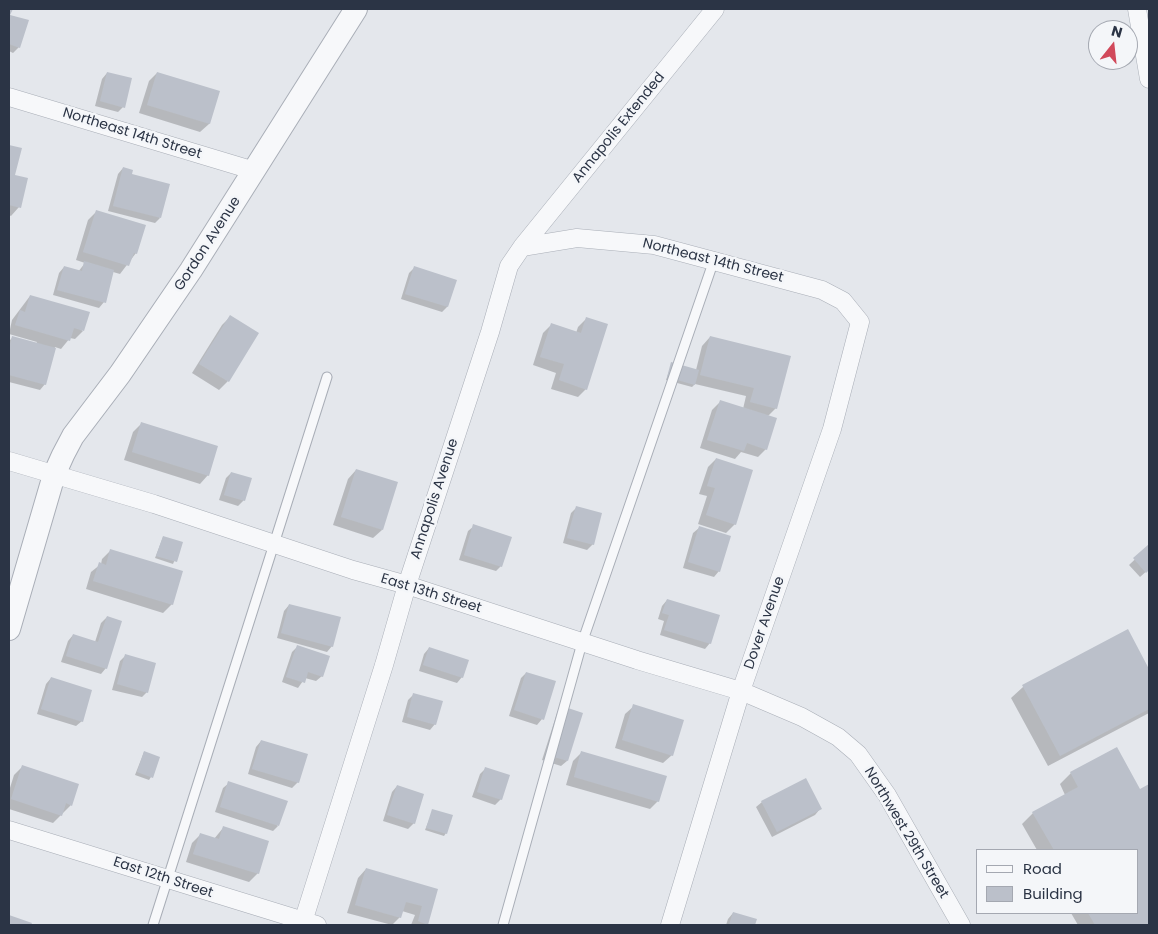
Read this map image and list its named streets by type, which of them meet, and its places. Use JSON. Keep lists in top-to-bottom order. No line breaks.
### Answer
{"streets":{"street":["Annapolis Extended","Northeast 14th Street","Gordon Avenue","Annapolis Avenue","East 13th Street","Dover Avenue","Northwest 29th Street","East 12th Street"]},"crossings":[["Annapolis Extended","Northeast 14th Street"],["Annapolis Extended","Annapolis Avenue"],["Northeast 14th Street","Gordon Avenue"],["Northeast 14th Street","Annapolis Avenue"],["Northeast 14th Street","Dover Avenue"],["Gordon Avenue","East 13th Street"],["Annapolis Avenue","East 13th Street"],["Annapolis Avenue","East 12th Street"],["East 13th Street","Dover Avenue"],["East 13th Street","Northwest 29th Street"]],"legend":["Road","Building"],"north":"top"}
